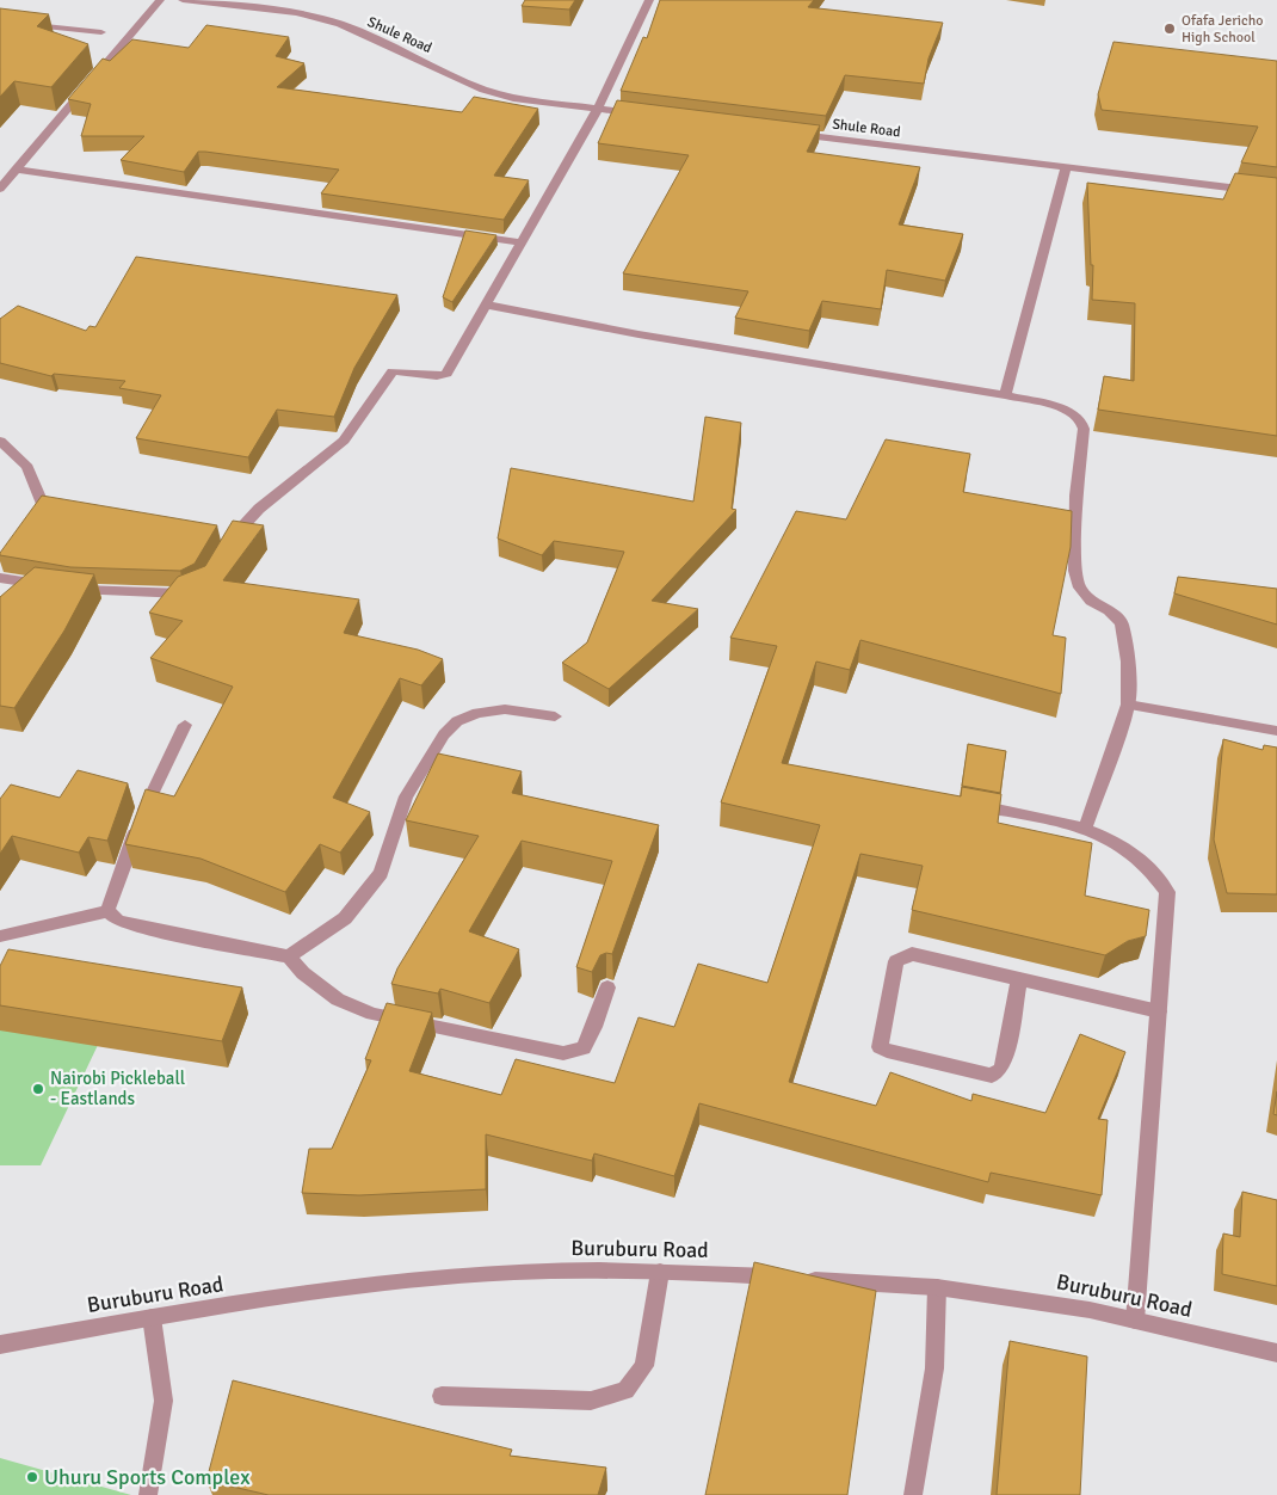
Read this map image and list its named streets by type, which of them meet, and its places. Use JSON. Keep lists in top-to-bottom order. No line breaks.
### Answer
{"streets":{"street":["Shule Road","Buruburu Road"]},"places":["Ofafa Jericho High School","Nairobi Pickleball - Eastlands","Uhuru Sports Complex"]}
